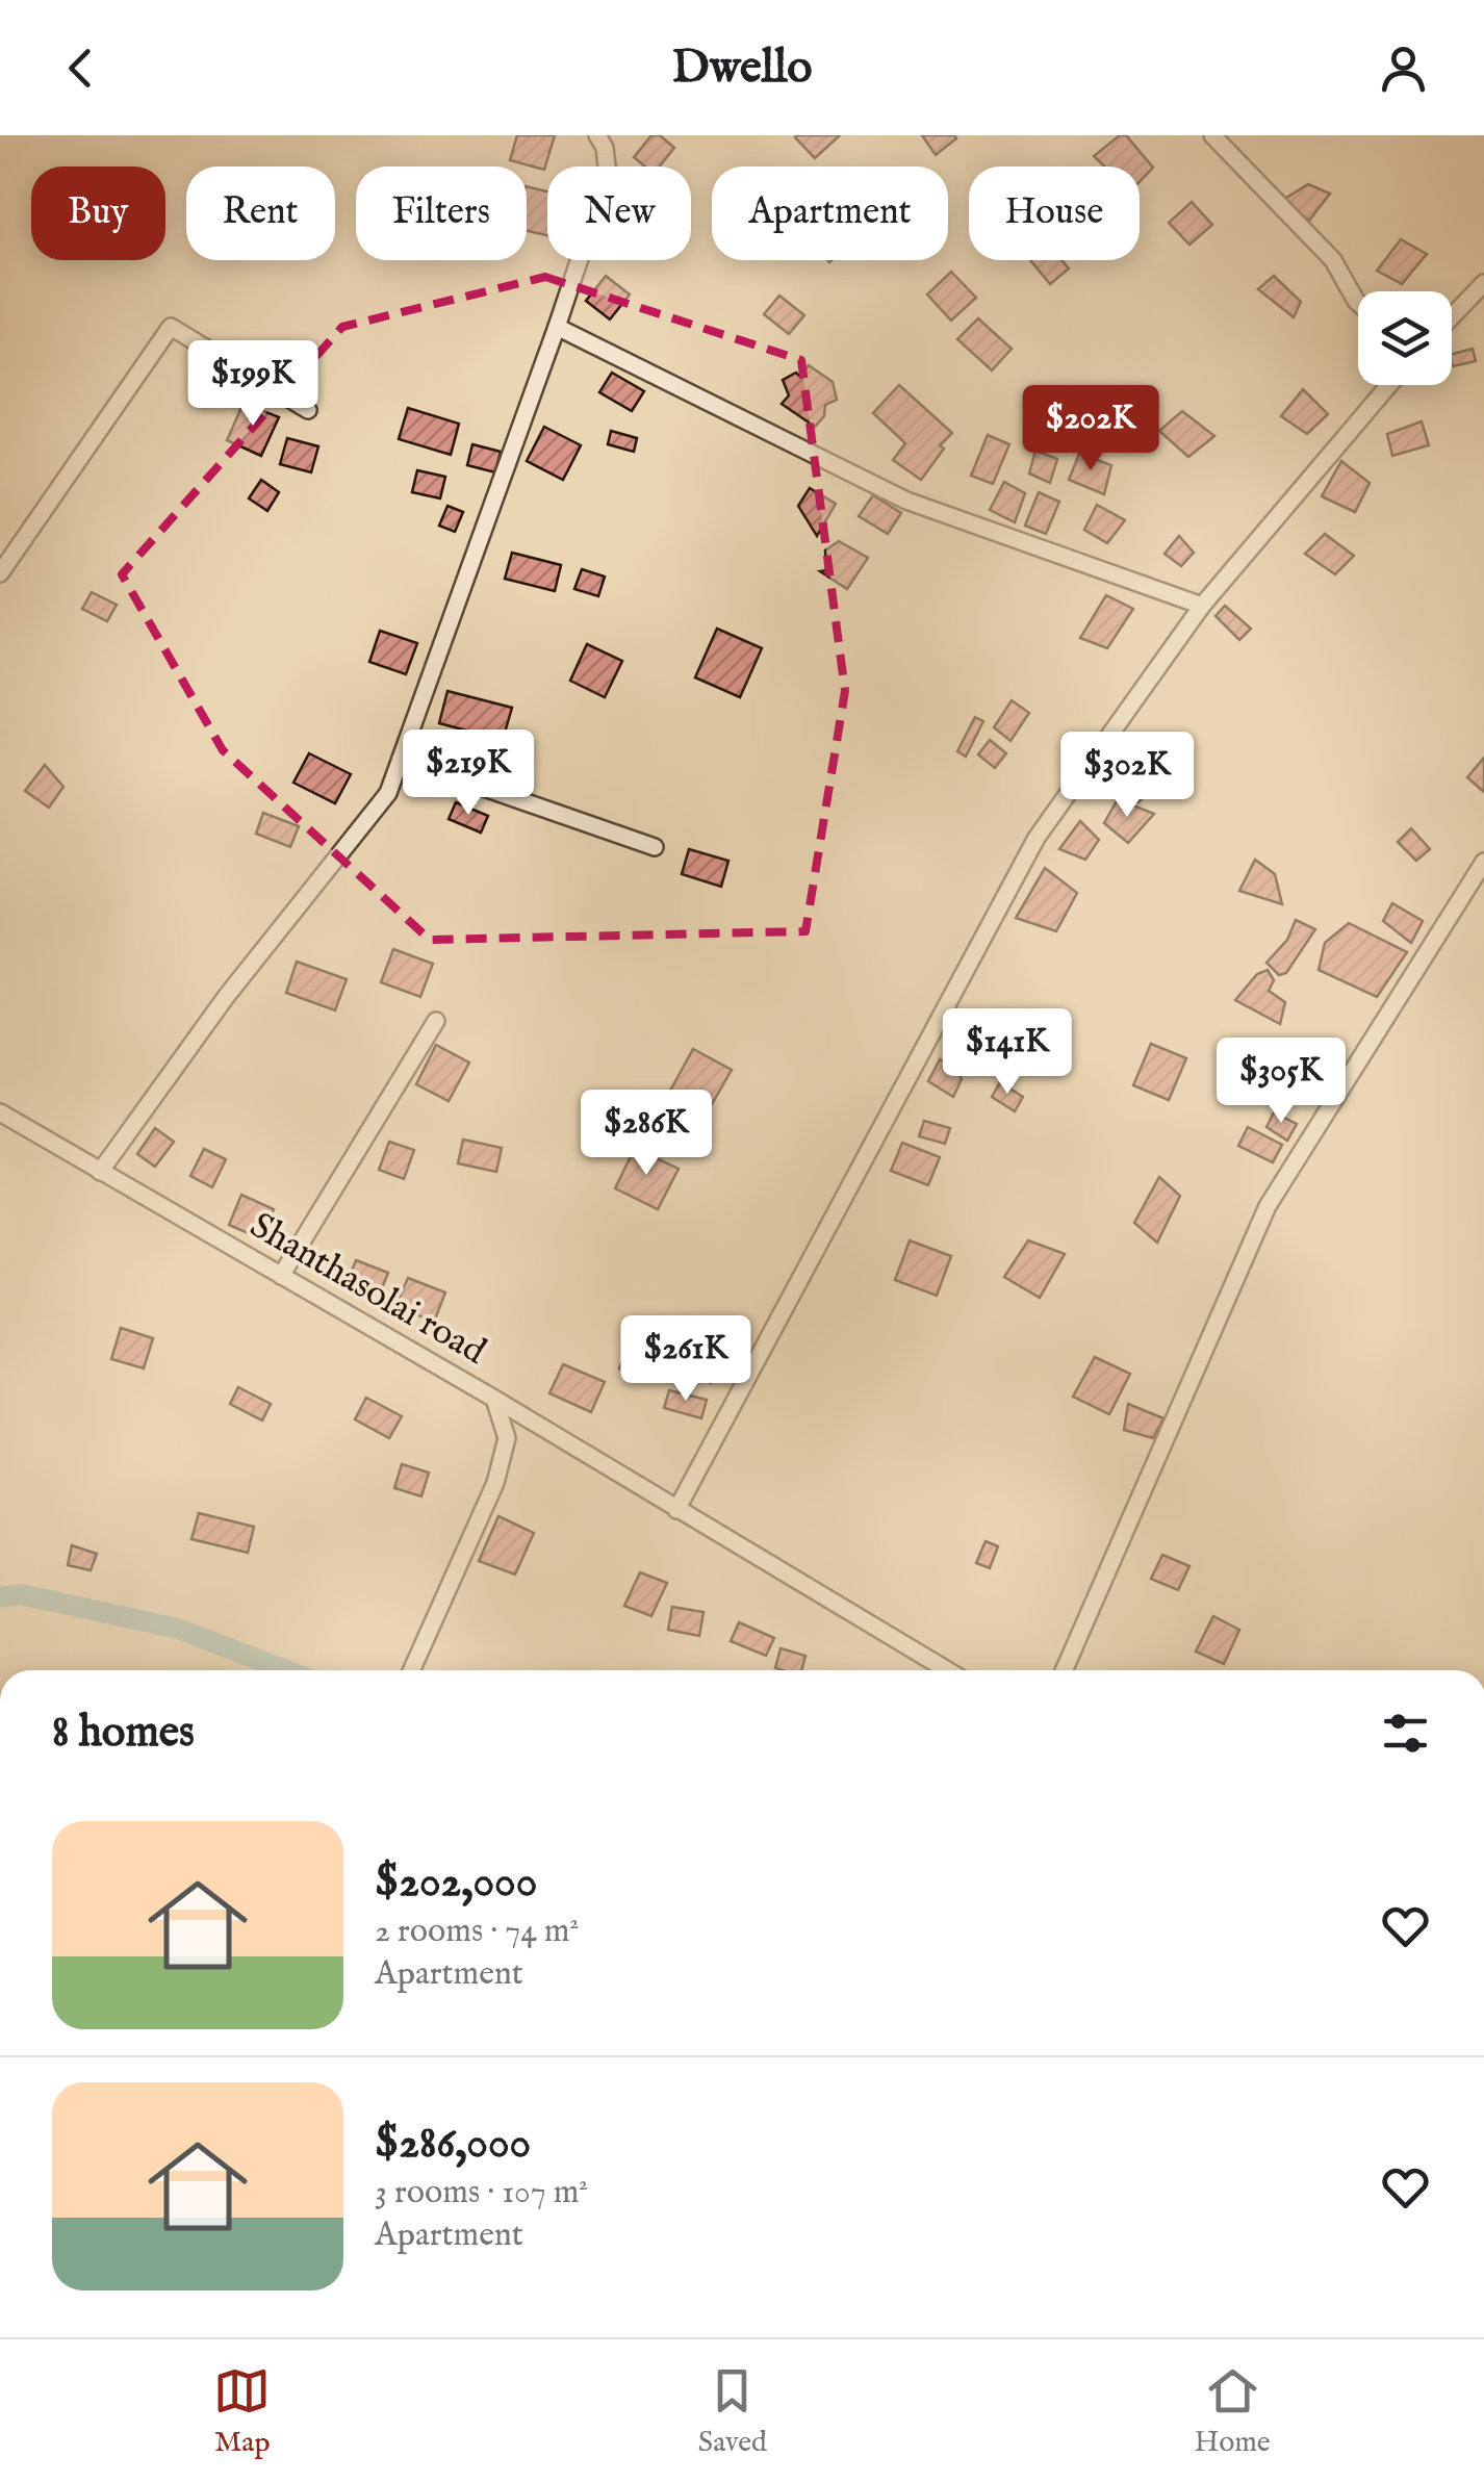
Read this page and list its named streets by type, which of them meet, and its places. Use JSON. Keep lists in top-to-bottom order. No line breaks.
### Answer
{"streets":{"street":["Shanthasolai road"]},"page":{"header":"Dwello","chip":["Buy","Rent","Filters","New","Apartment","House"],"price":["$199K","$202K","$219K","$302K","$141K","$305K","$286K","$261K"],"heading":"8 homes","list":[{"name":"$202,000","note":"2 rooms · 74 m² · Apartment"},{"name":"$286,000","note":"3 rooms · 107 m² · Apartment"}],"tabs":["Map","Saved","Home"]}}
